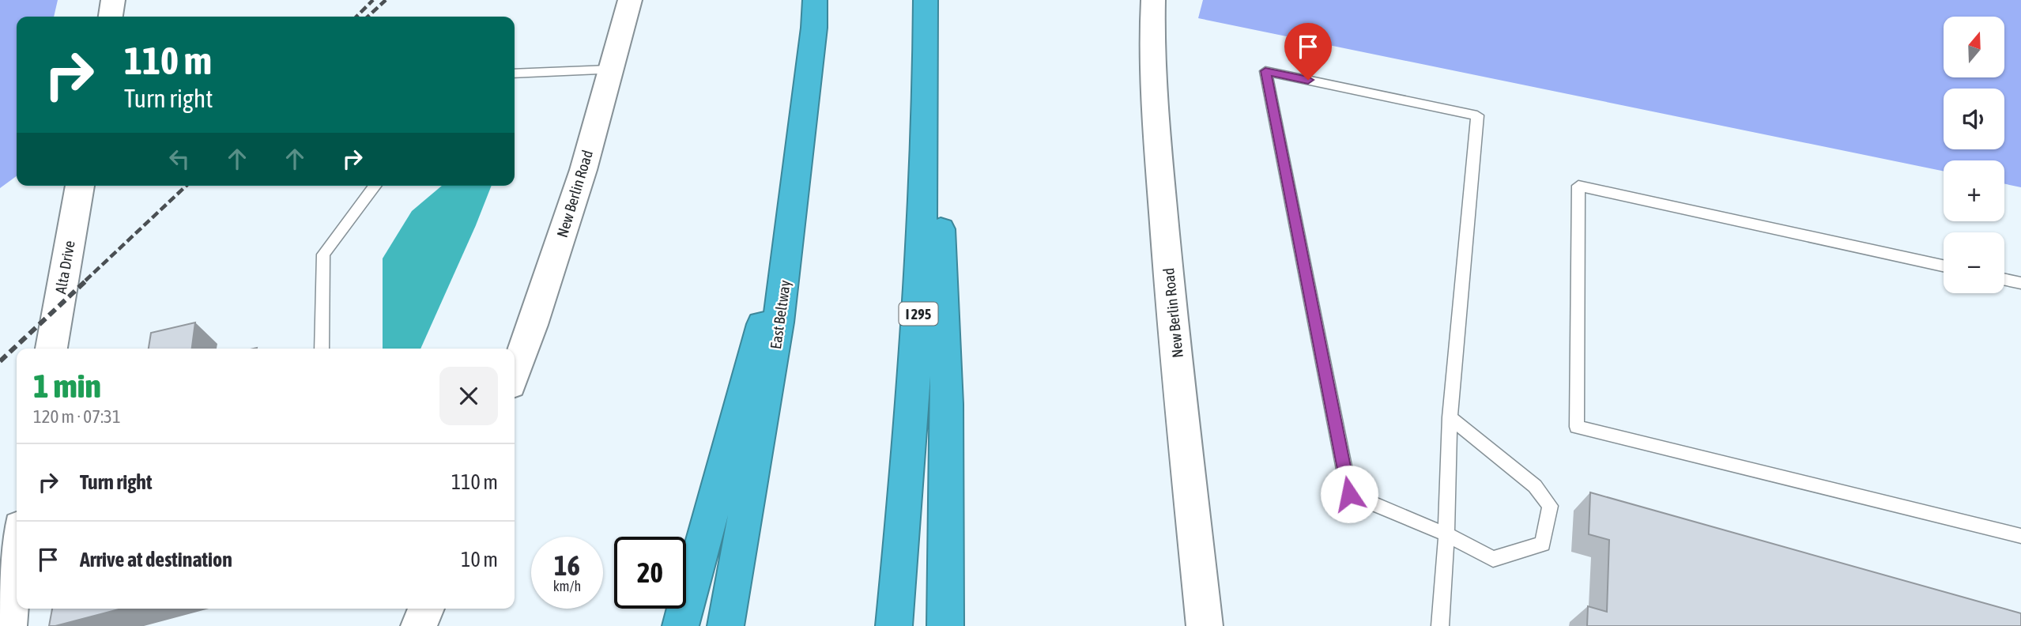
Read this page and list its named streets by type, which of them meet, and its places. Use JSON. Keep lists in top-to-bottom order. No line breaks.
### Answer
{"streets":{"highway":["I 295","East Beltway"],"street":["New Berlin Road","Alta Drive"]},"north":"top","page":{"map_buttons":["+","−"],"turn":["110 m","Turn right"],"heading":["1 min","120 m · 07:31"],"list":[{"name":"Turn right","value":"110 m"},{"name":"Arrive at destination","value":"10 m"}],"speed":"16 km/h","limit":"20"}}
